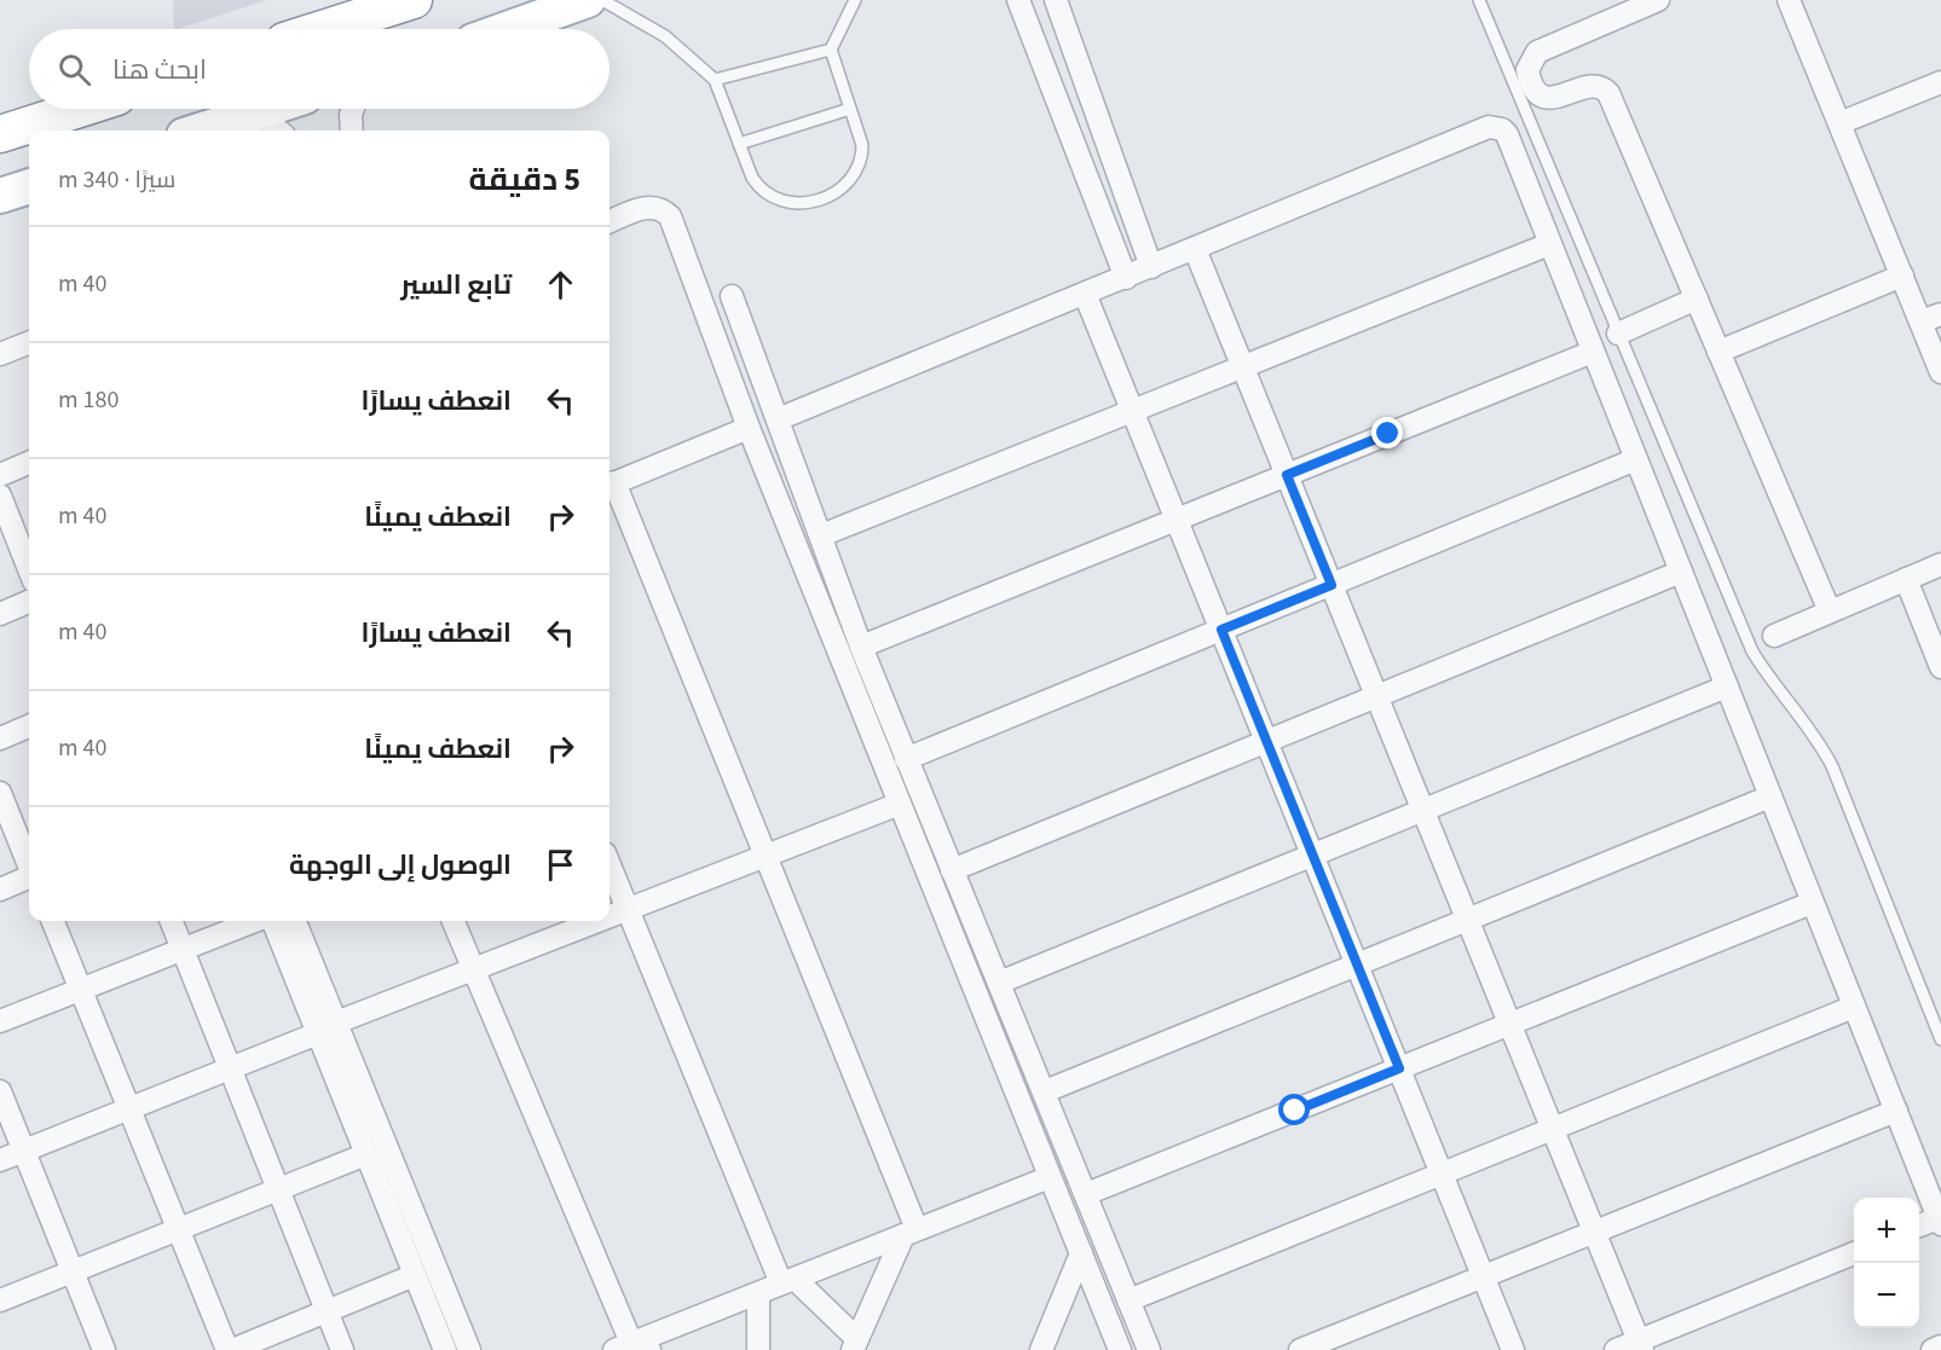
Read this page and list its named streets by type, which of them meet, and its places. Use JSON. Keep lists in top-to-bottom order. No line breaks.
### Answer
{"page":{"search":"ابحث هنا","heading":["5 دقيقة","سيرًا · 340 m"],"list":[["تابع السير","40 m"],["انعطف يسارًا","180 m"],["انعطف يمينًا","40 m"],["انعطف يسارًا","40 m"],["انعطف يمينًا","40 m"],"الوصول إلى الوجهة"],"map_buttons":["+","−"]}}
